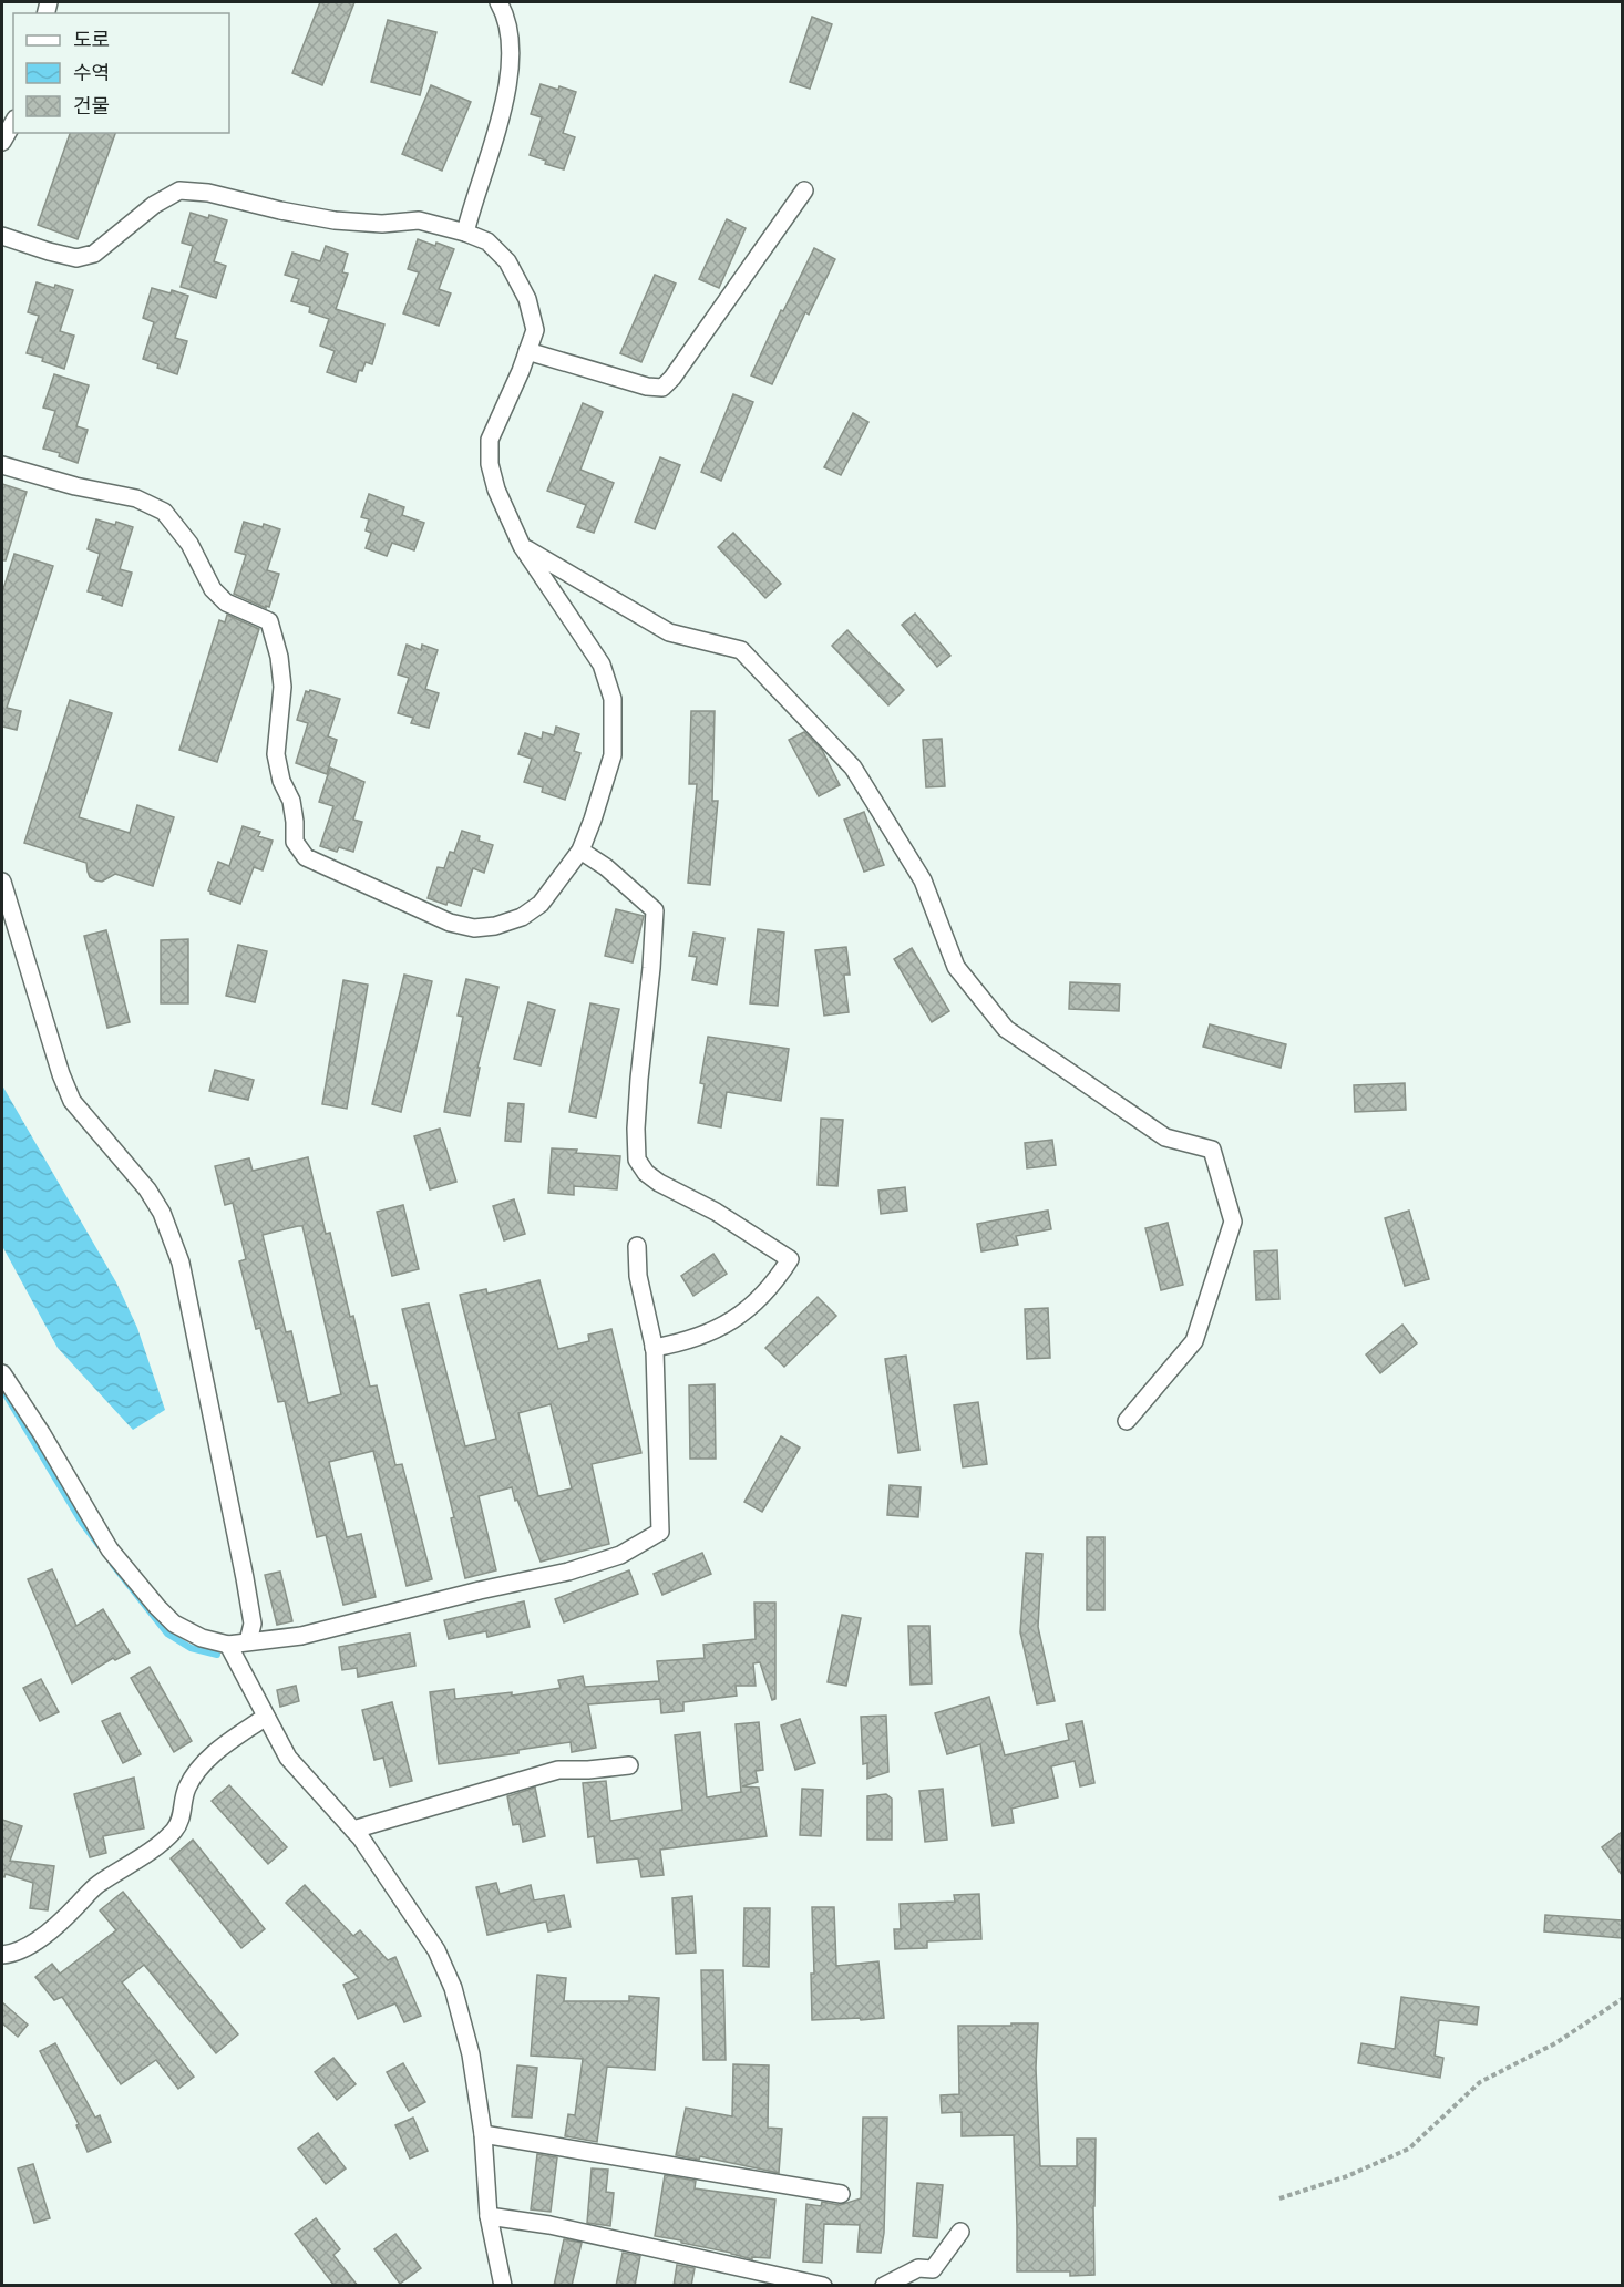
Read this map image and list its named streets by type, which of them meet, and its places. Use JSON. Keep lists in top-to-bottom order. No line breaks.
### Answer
{"legend":["도로","수역","건물"]}
